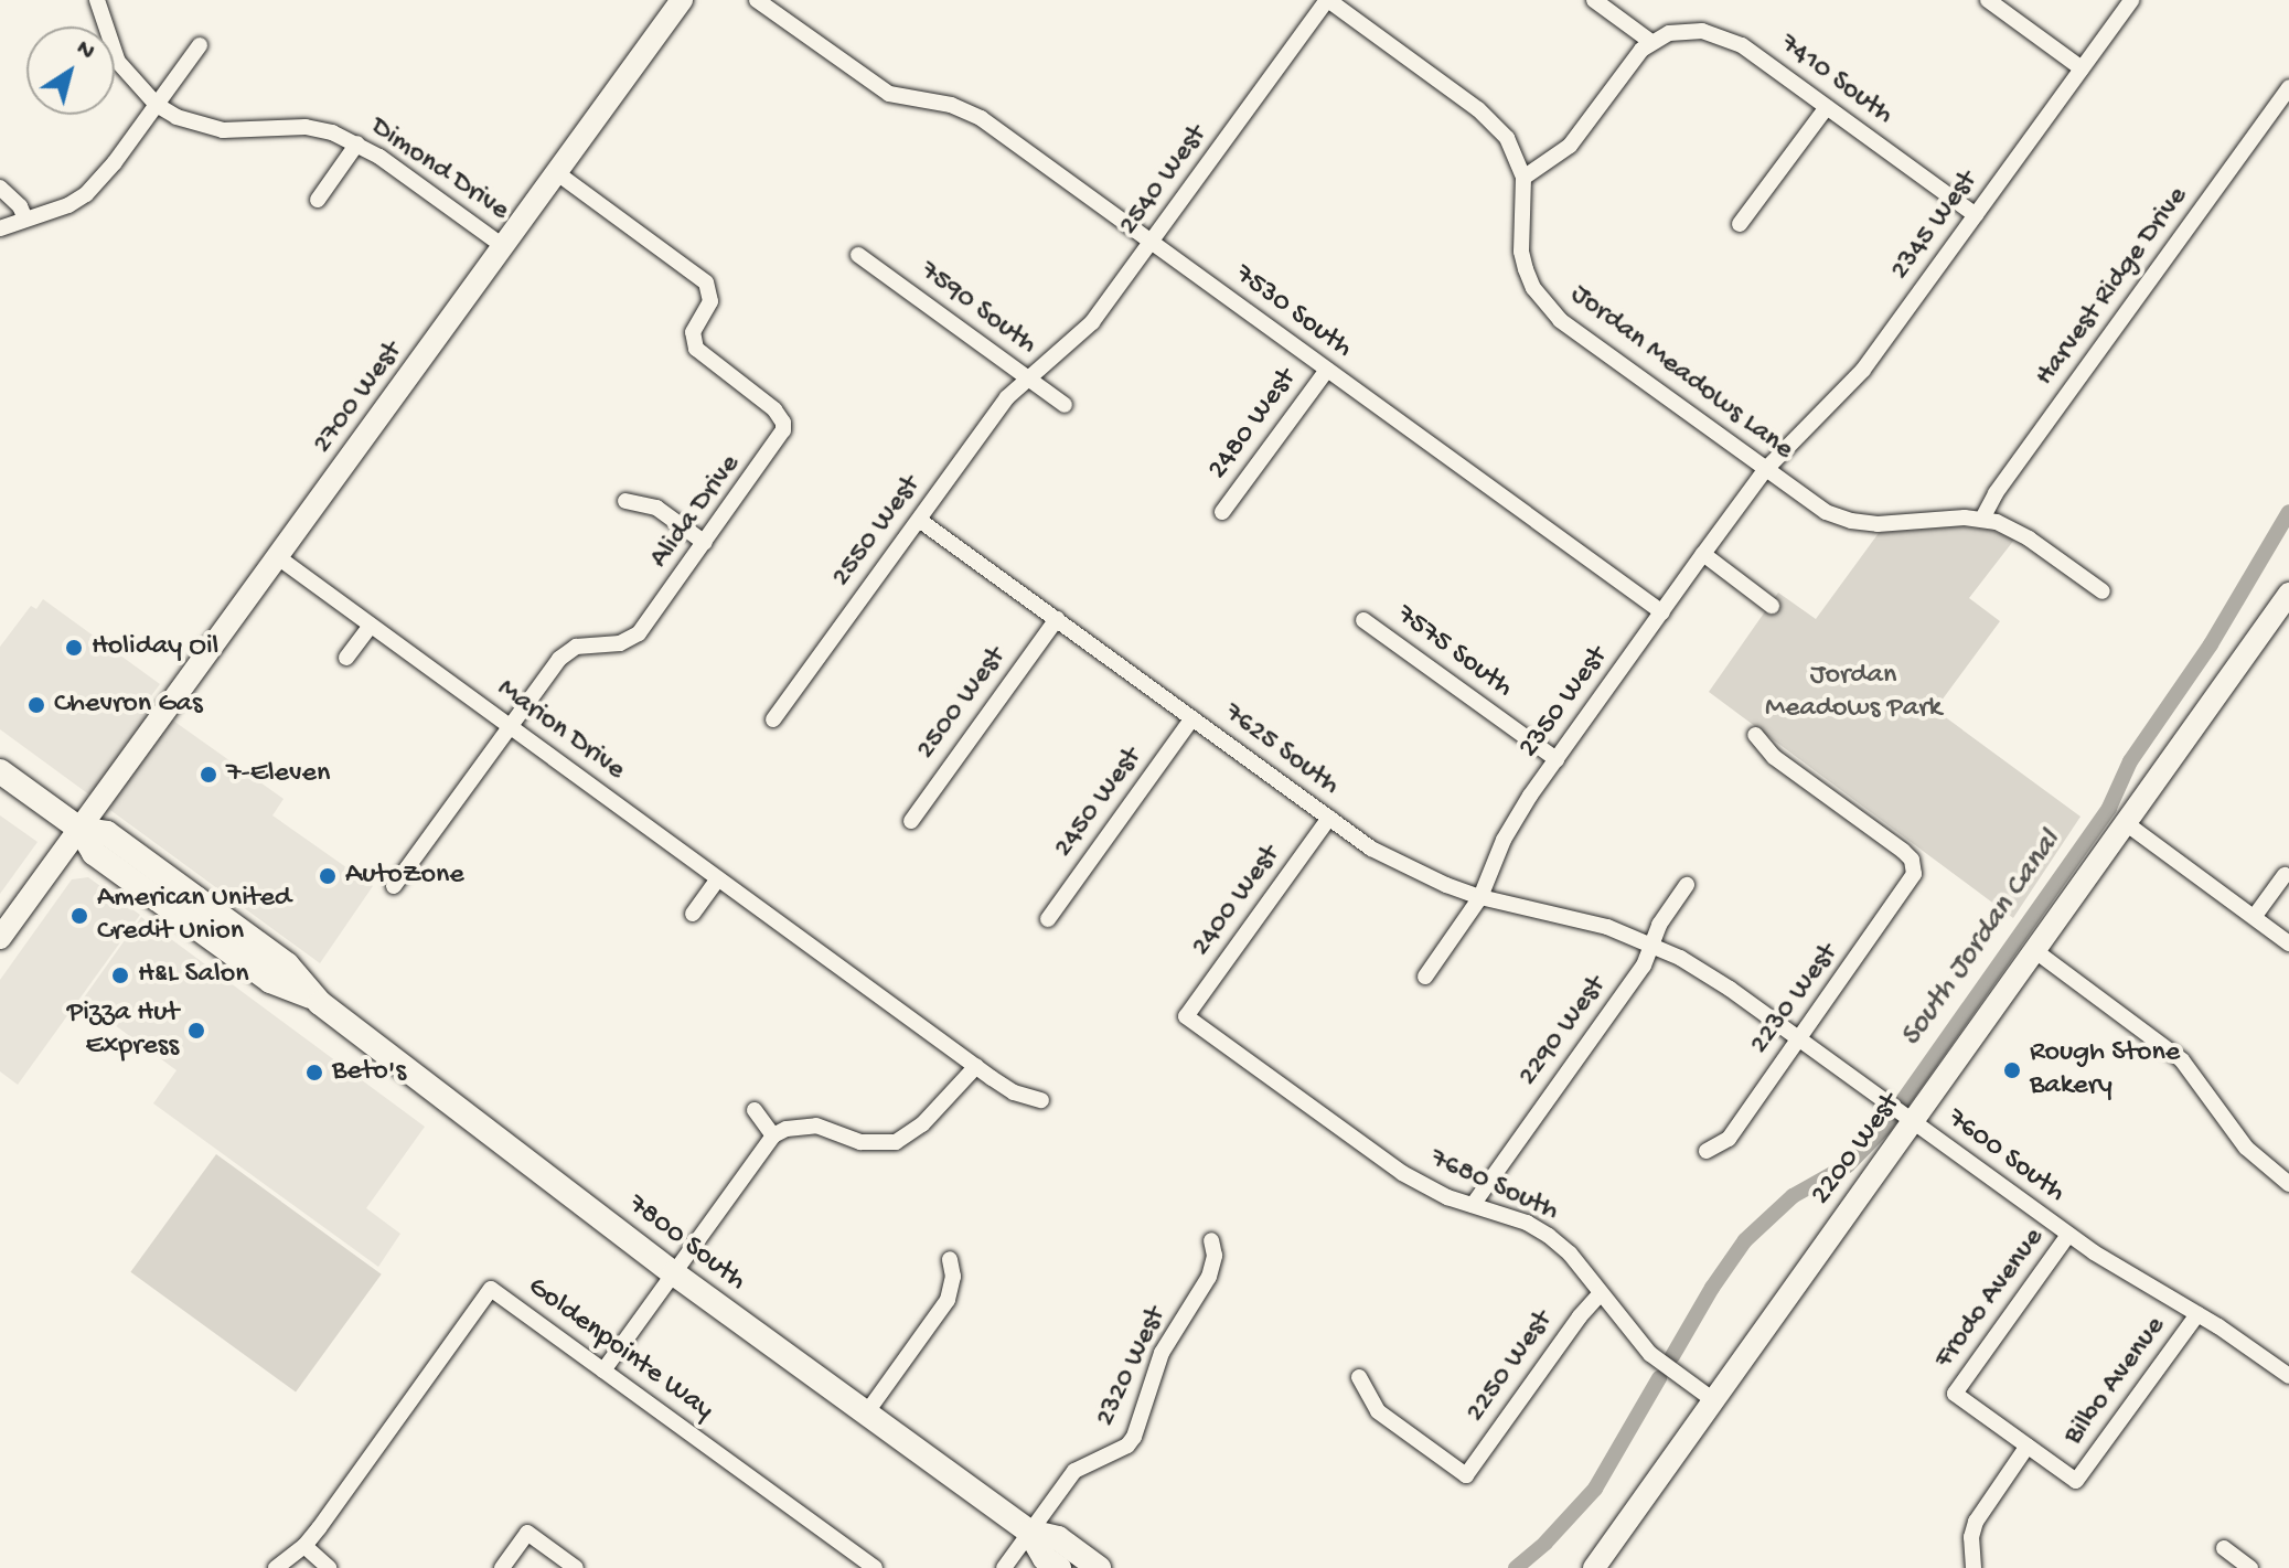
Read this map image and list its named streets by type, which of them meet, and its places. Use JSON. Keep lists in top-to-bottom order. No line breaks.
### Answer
{"streets":{"main road":["7800 South"],"street":["7410 South","Dimond Drive","2540 West","2345 West","Harvest Ridge Drive","7590 South","7530 South","Jordan Meadows Lane","2700 West","2480 West","Alida Drive","2550 West","7575 South","2350 West","2500 West","Marion Drive","7625 South","2450 West","2400 West","2230 West","2290 West","2200 West","7600 South","7680 South","Frodo Avenue","Goldenpointe Way","2320 West","2250 West","Bilbo Avenue"]},"crossings":[["7410 South","2345 West"],["Dimond Drive","2700 West"],["2540 West","7590 South"],["2540 West","7530 South"],["2540 West","Jordan Meadows Lane"],["2540 West","2550 West"],["2345 West","Jordan Meadows Lane"],["2345 West","2350 West"],["Harvest Ridge Drive","Jordan Meadows Lane"],["7590 South","2550 West"],["7530 South","2480 West"],["7530 South","2350 West"],["Jordan Meadows Lane","2350 West"],["2700 West","Alida Drive"],["2700 West","Marion Drive"],["2700 West","7800 South"],["Alida Drive","Marion Drive"],["2550 West","7625 South"],["7575 South","2350 West"],["2350 West","7625 South"],["2500 West","7625 South"],["7625 South","2450 West"],["7625 South","2400 West"],["7625 South","2290 West"],["7625 South","7600 South"],["2400 West","7680 South"],["2230 West","7600 South"],["2290 West","7600 South"],["2290 West","7680 South"],["2200 West","7600 South"],["2200 West","7680 South"],["7600 South","Frodo Avenue"],["7600 South","Bilbo Avenue"],["7680 South","2250 West"],["7800 South","2320 West"],["Frodo Avenue","Bilbo Avenue"]],"water":["South Jordan Canal"],"parks":["Jordan Meadows Park"],"places":["Holiday Oil","Chevron Gas","7-Eleven","AutoZone","American United Credit Union","H&L Salon","Pizza Hut Express","Rough Stone Bakery","Beto's"],"north":"top right"}
